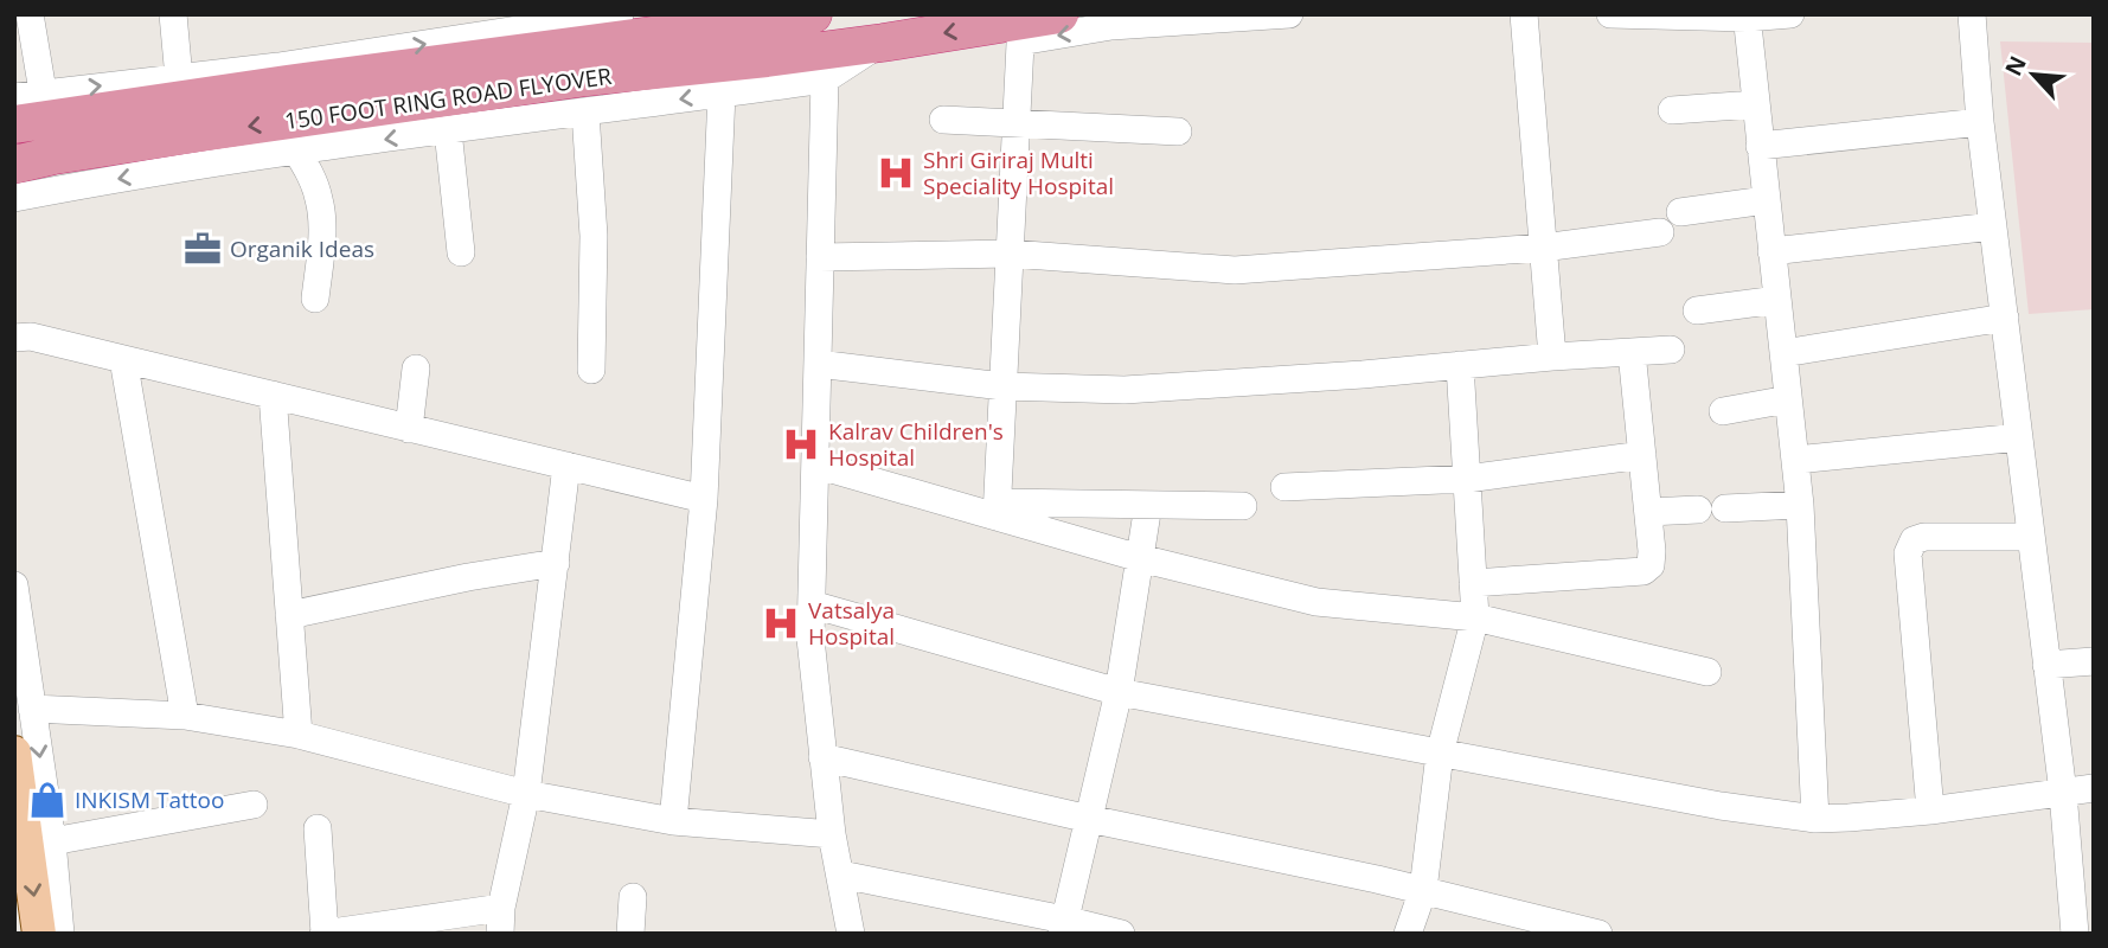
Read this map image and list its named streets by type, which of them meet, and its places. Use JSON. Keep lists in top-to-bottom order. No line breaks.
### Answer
{"streets":{"highway":["150 FOOT RING ROAD FLYOVER"]},"places":{"hospital":["Shri Giriraj Multi Speciality Hospital","Kalrav Children's Hospital","Vatsalya Hospital"],"office":["Organik Ideas"],"shop":["INKISM Tattoo"]},"north":"top left"}
